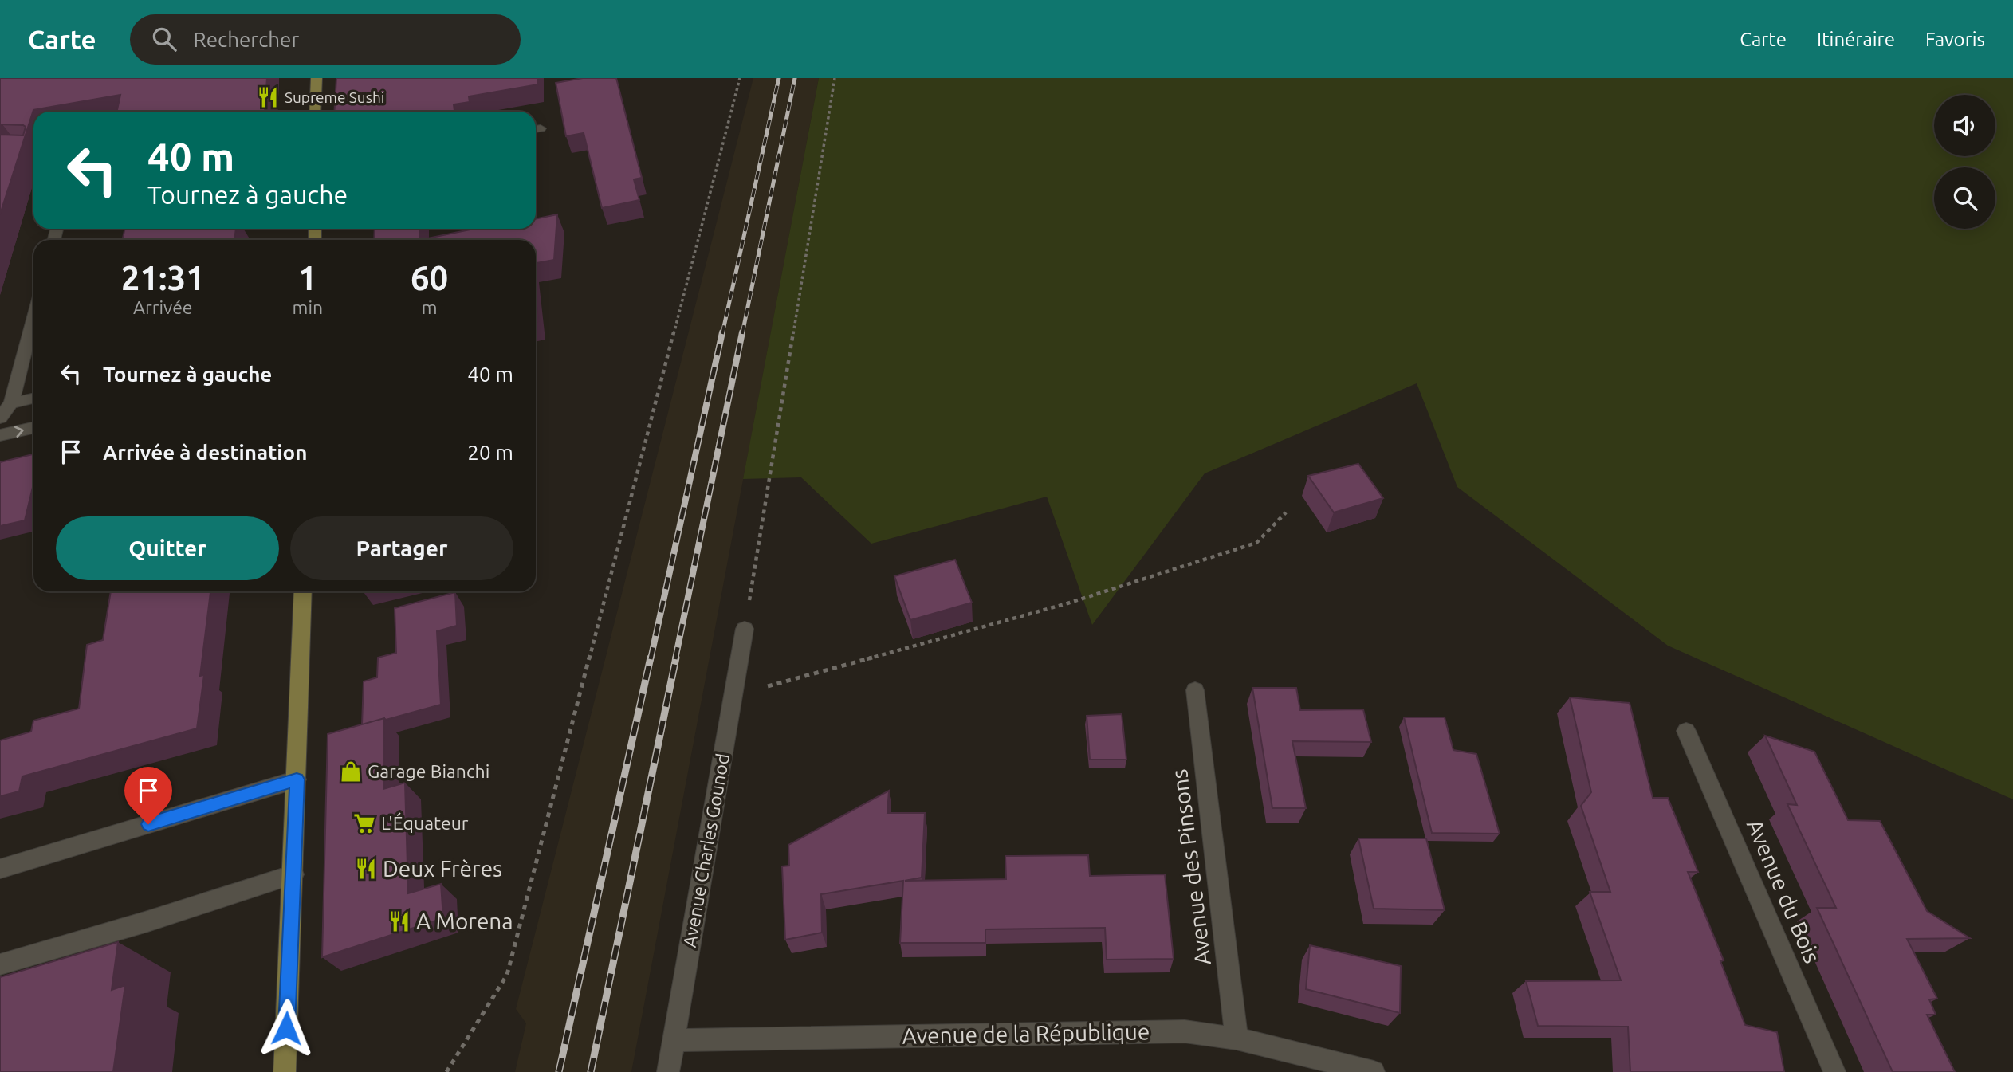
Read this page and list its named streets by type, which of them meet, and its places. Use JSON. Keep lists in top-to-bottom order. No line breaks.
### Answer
{"streets":{"street":["Avenue Charles Gounod","Avenue des Pinsons","Avenue du Bois","Avenue de la République"]},"crossings":[["Avenue Charles Gounod","Avenue de la République"],["Avenue des Pinsons","Avenue de la République"]],"places":{"restaurant":["Supreme Sushi","Deux Frères","A Morena"],"shop":["Garage Bianchi"],"supermarket":["L'Équateur"]},"page":{"header":"Carte","search":"Rechercher","nav":["Carte","Itinéraire","Favoris"],"turn":["40 m","Tournez à gauche"],"eta":["21:31","Arrivée","1","min","60","m"],"list":[{"name":"Tournez à gauche","value":"40 m"},{"name":"Arrivée à destination","value":"20 m"}],"buttons":["Quitter","Partager"]}}
